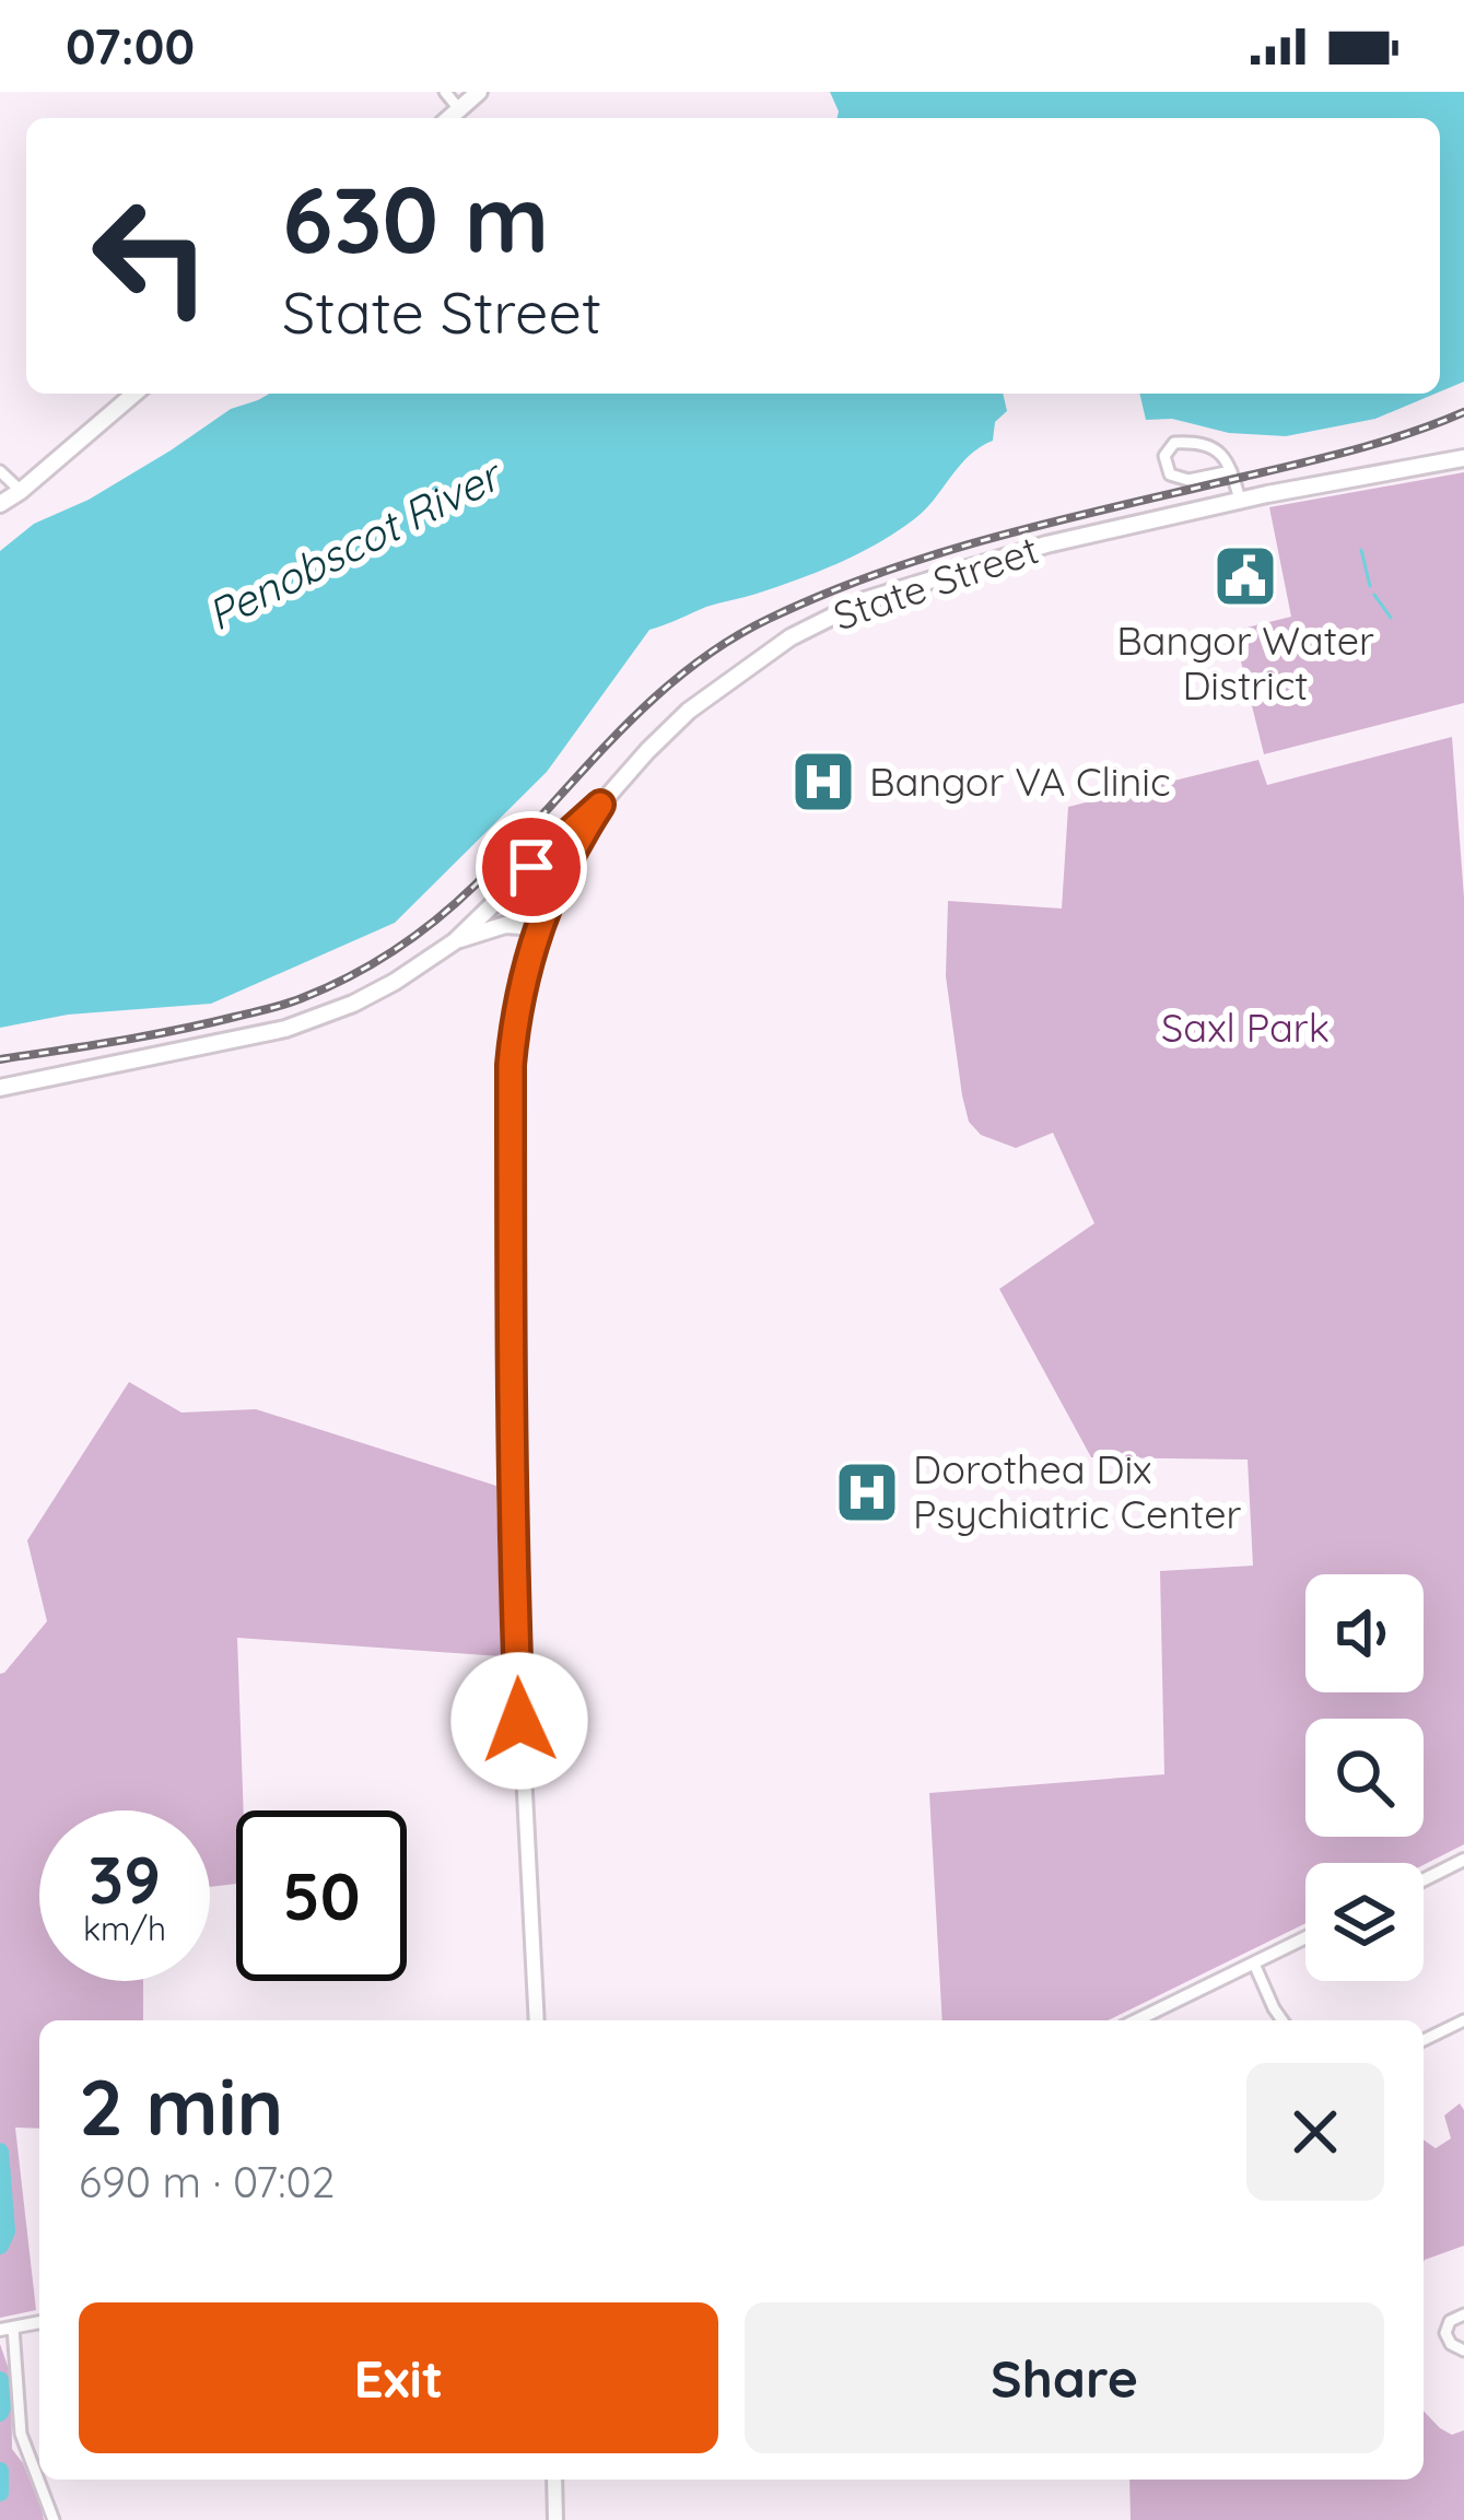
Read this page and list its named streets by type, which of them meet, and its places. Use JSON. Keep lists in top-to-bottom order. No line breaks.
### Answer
{"streets":{"main road":["State Street"]},"water":["Penobscot River"],"parks":["Saxl Park"],"places":{"public building":["Bangor Water District"],"hospital":["Bangor VA Clinic","Dorothea Dix Psychiatric Center"]},"page":{"status":"07:00","turn":["630 m","State Street"],"speed":"39 km/h","limit":"50","heading":["2 min","690 m · 07:02"],"buttons":["Exit","Share"]}}
